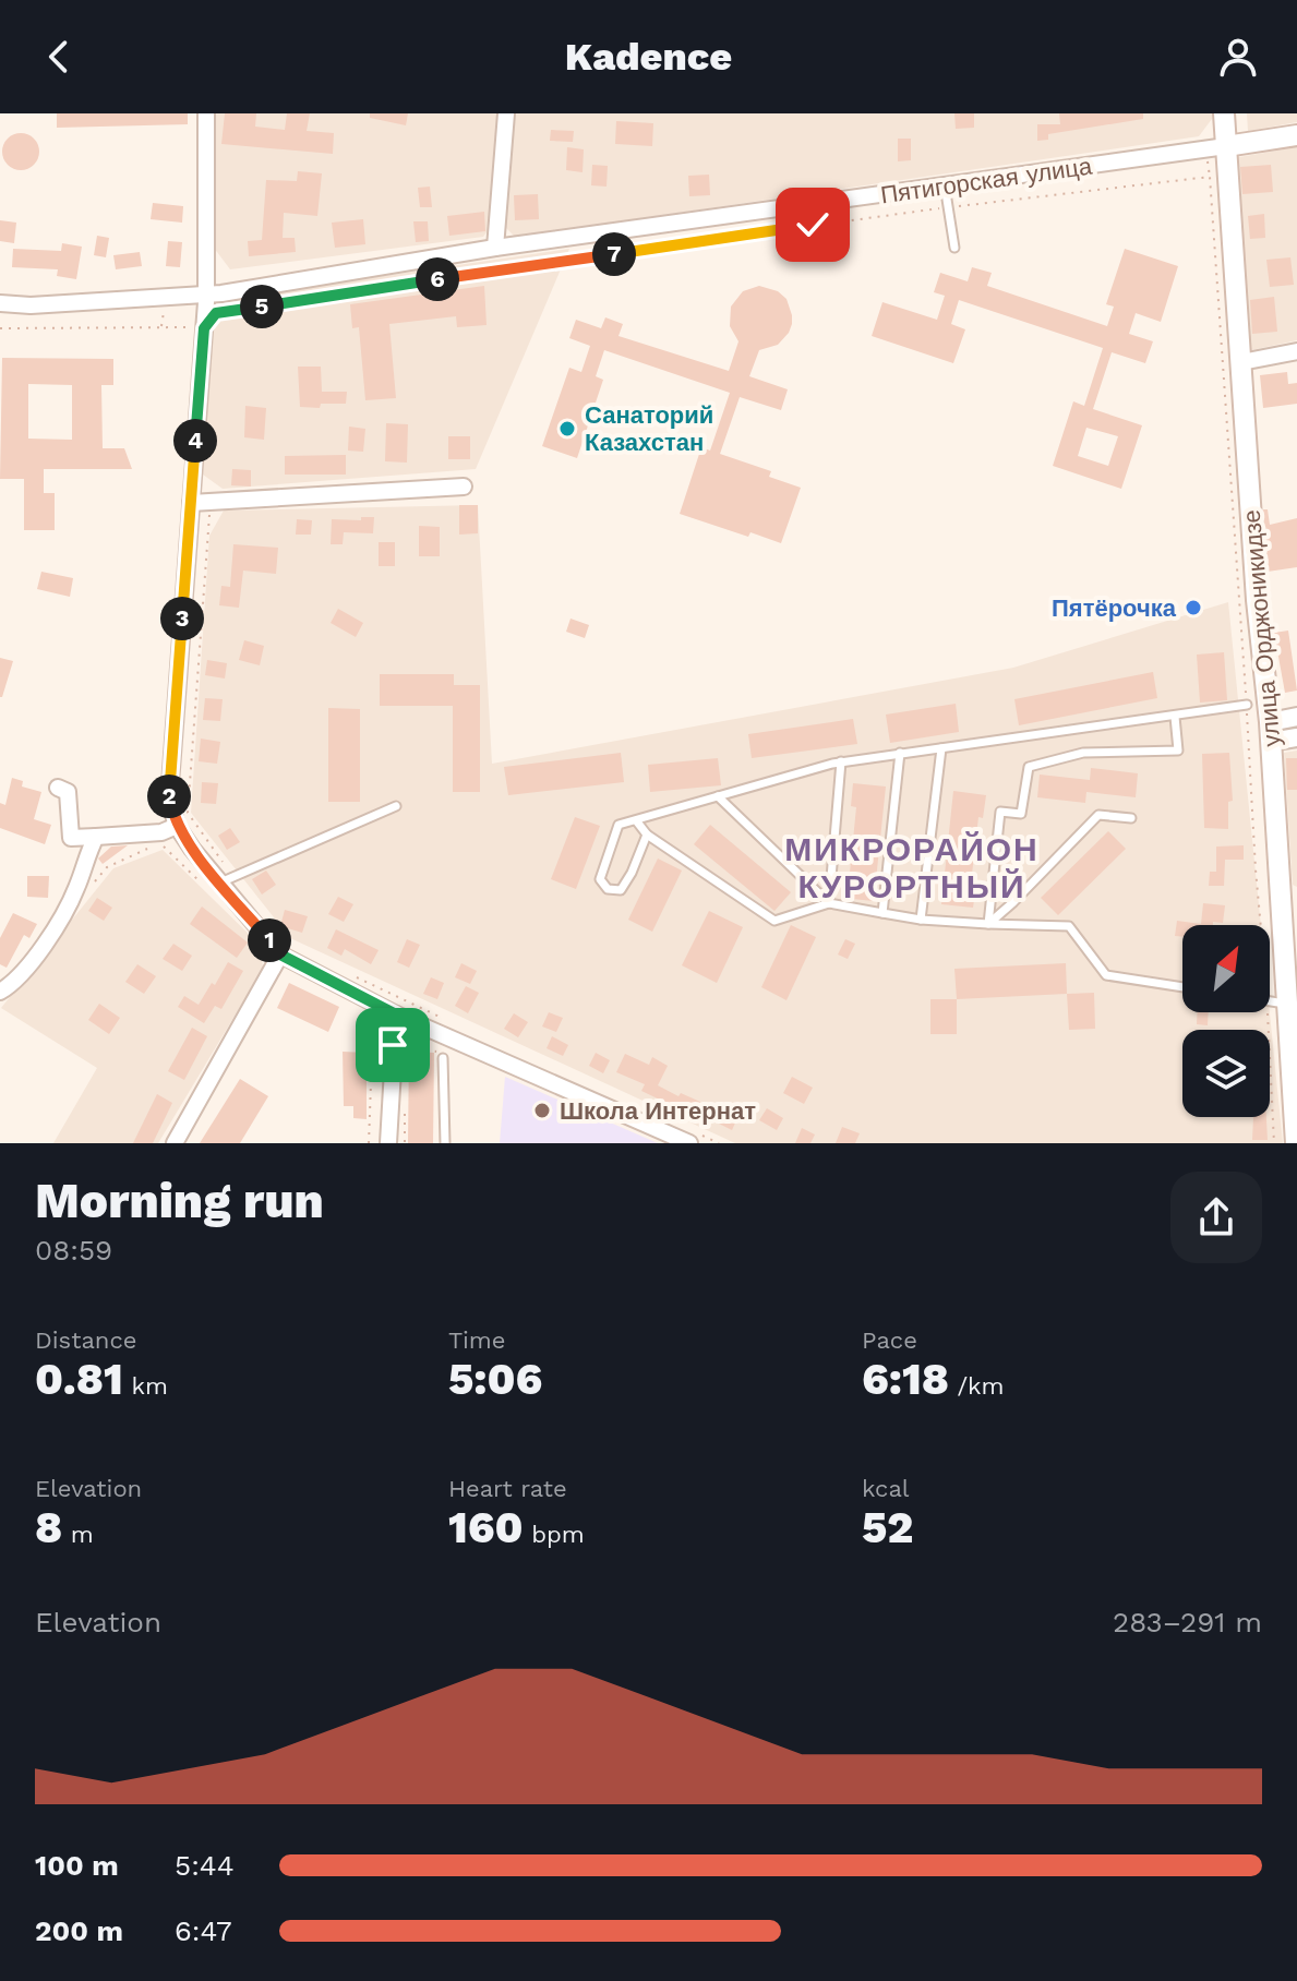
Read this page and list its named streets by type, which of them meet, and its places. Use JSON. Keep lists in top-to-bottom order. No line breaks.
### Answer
{"streets":{"main road":["Пятигорская улица","улица Орджоникидзе"]},"crossings":[["Пятигорская улица","улица Орджоникидзе"]],"districts":["МИКРОРАЙОН КУРОРТНЫЙ"],"places":["Санаторий Казахстан","Пятёрочка","Школа Интернат"],"north":"top right","page":{"header":"Kadence","pins":["7","6","5","4","3","2","1"],"heading":["Morning run","08:59"],"stats":[["Distance","0.81 km"],["Time","5:06"],["Pace","6:18 /km"],["Elevation","8 m"],["Heart rate","160 bpm"],["kcal","52"]],"chart":["Elevation","283–291 m"],"list":[{"name":"100 m","note":"5:44"},{"name":"200 m","note":"6:47"}]}}
